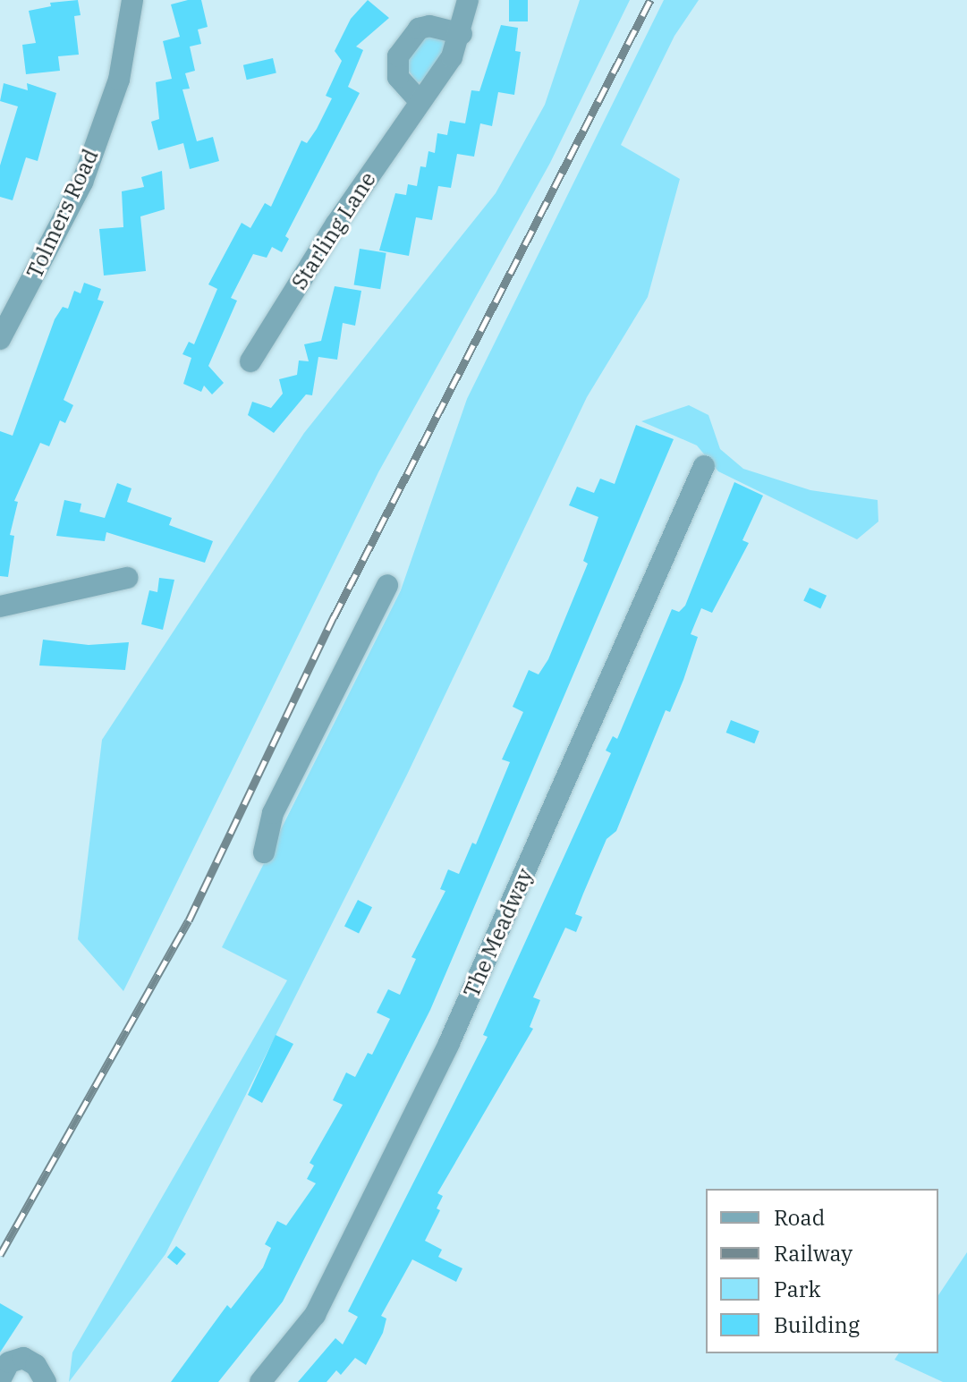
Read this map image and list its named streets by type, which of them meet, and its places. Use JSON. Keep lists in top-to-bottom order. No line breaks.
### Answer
{"streets":{"street":["Tolmers Road","Starling Lane","The Meadway"]},"legend":["Road","Railway","Park","Building"]}
